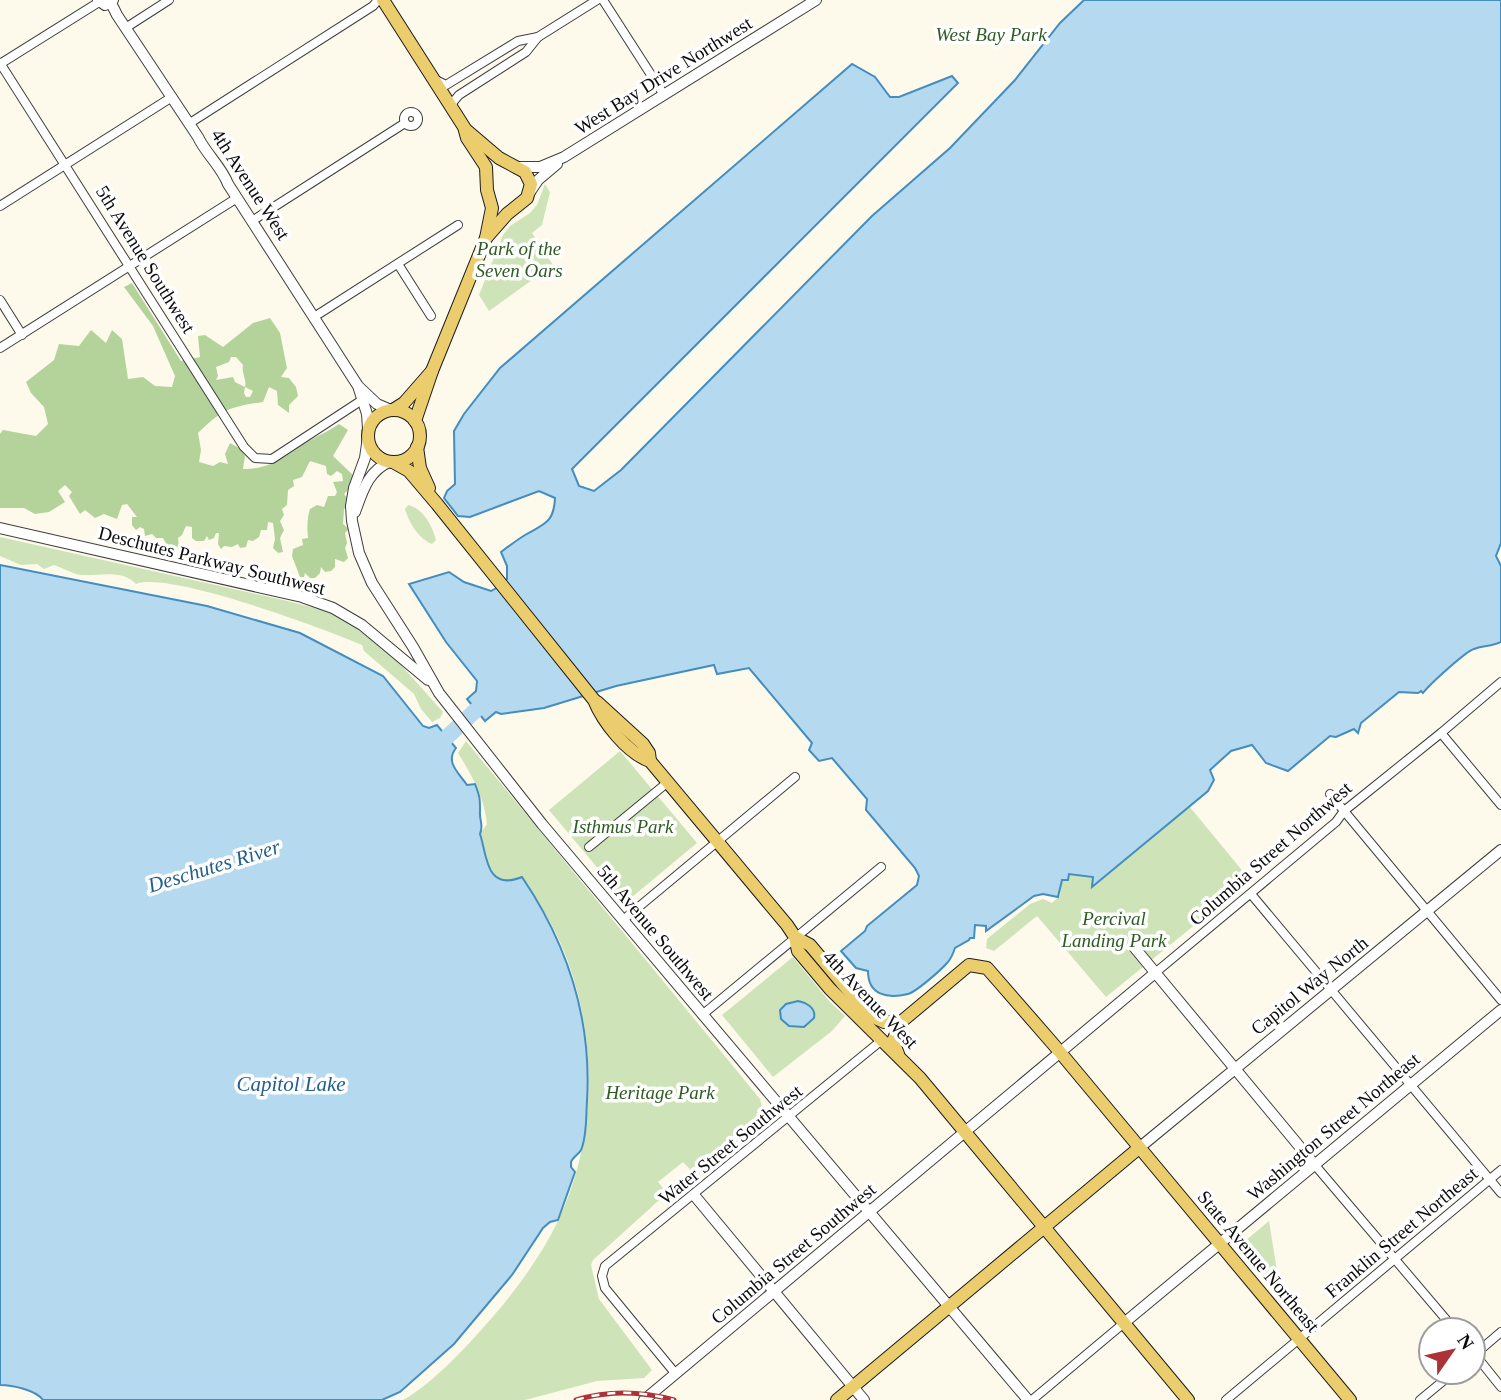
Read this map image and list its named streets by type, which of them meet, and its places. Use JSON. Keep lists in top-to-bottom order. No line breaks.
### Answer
{"streets":{"main road":["4th Avenue West","State Avenue Northeast"],"street":["West Bay Drive Northwest","5th Avenue Southwest","Deschutes Parkway Southwest","Columbia Street Northwest","Capitol Way North","Washington Street Northeast","Water Street Southwest","Franklin Street Northeast","Columbia Street Southwest"]},"crossings":[["4th Avenue West","5th Avenue Southwest"],["4th Avenue West","Columbia Street Northwest"],["4th Avenue West","Washington Street Northeast"],["4th Avenue West","Water Street Southwest"],["4th Avenue West","Columbia Street Southwest"],["5th Avenue Southwest","Deschutes Parkway Southwest"],["5th Avenue Southwest","Water Street Southwest"],["5th Avenue Southwest","Columbia Street Southwest"],["Columbia Street Northwest","Columbia Street Southwest"],["Columbia Street Northwest","State Avenue Northeast"],["Capitol Way North","State Avenue Northeast"],["Washington Street Northeast","State Avenue Northeast"],["Water Street Southwest","Columbia Street Southwest"],["Franklin Street Northeast","State Avenue Northeast"]],"water":["Deschutes River","Capitol Lake"],"parks":["West Bay Park","Park of the Seven Oars","Isthmus Park","Percival Landing Park","Heritage Park"],"north":"top right"}
